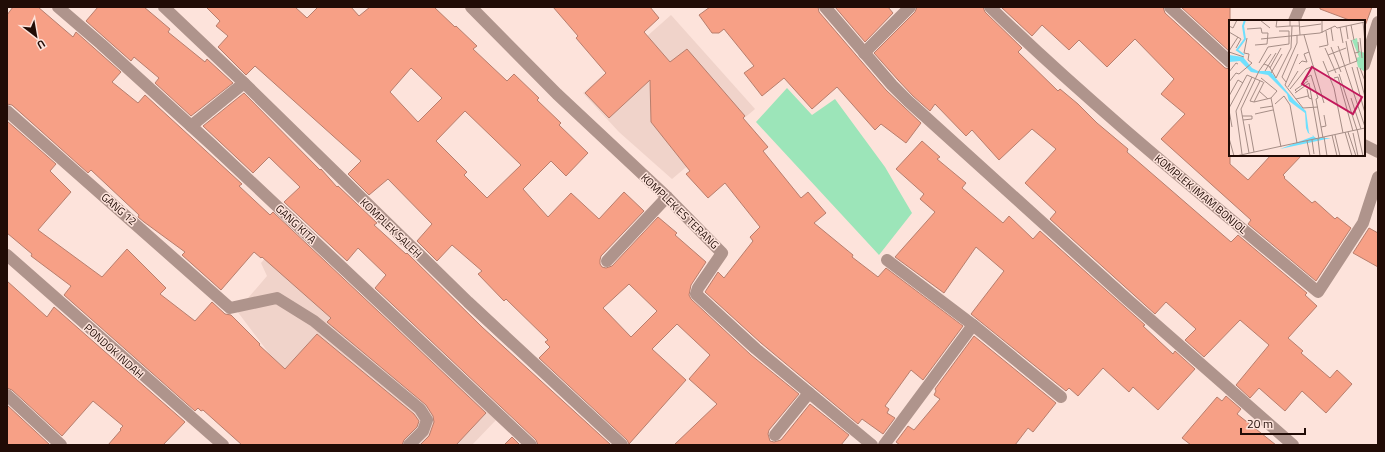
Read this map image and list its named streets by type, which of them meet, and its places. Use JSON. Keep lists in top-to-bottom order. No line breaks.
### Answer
{"streets":{"street":["KOMPLEK IMAM BONJOL","GANG 12","KOMPLEK ES TERANG","GANG KITA","KOMPLEK SALEH","PONDOK INDAH"]},"scale_bar":"20 m","north":"bottom right"}
